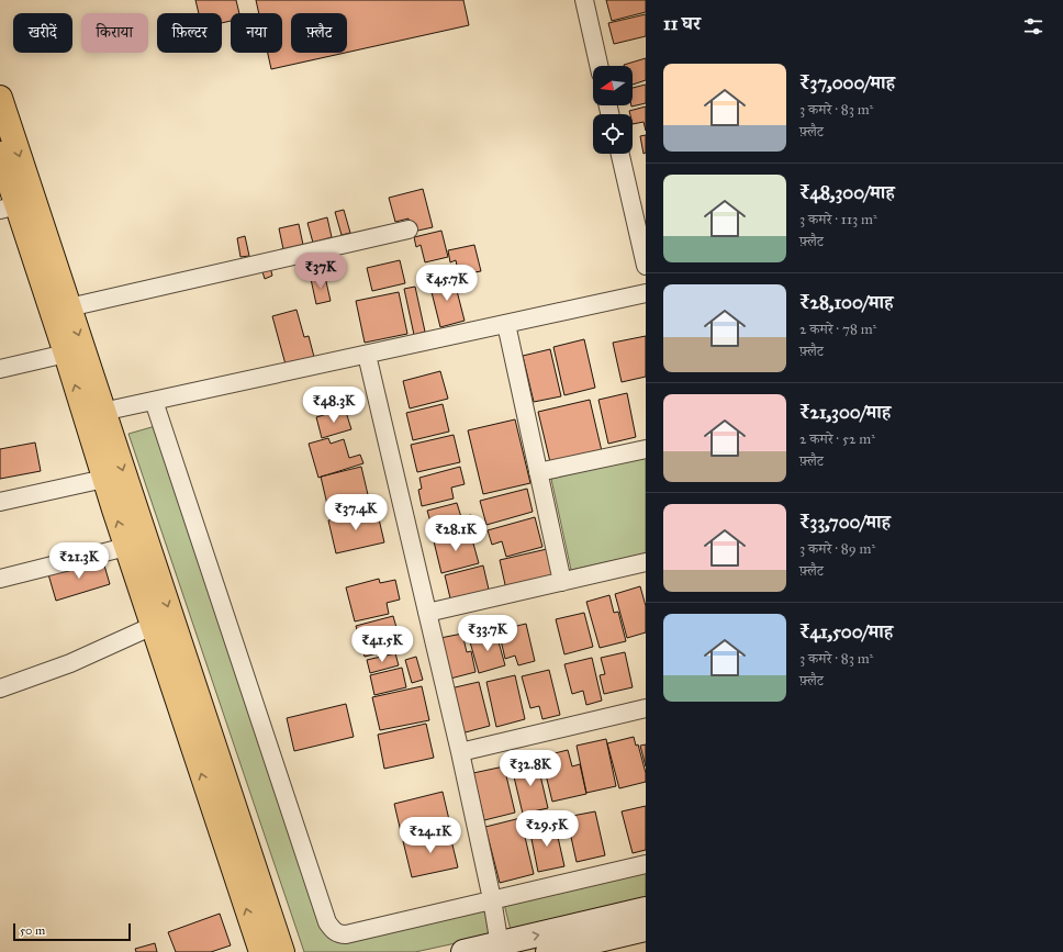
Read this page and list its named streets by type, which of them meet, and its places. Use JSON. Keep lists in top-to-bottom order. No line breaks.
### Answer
{"scale_bar":"50 m","north":"left","page":{"heading":"11 घर","chip":["खरीदें","किराया","फ़िल्टर","नया","फ़्लैट"],"list":[{"name":"₹37,000/माह","note":"3 कमरे · 83 m² · फ़्लैट"},{"name":"₹48,300/माह","note":"3 कमरे · 113 m² · फ़्लैट"},{"name":"₹28,100/माह","note":"2 कमरे · 78 m² · फ़्लैट"},{"name":"₹21,300/माह","note":"2 कमरे · 52 m² · फ़्लैट"},{"name":"₹33,700/माह","note":"3 कमरे · 89 m² · फ़्लैट"},{"name":"₹41,500/माह","note":"3 कमरे · 83 m² · फ़्लैट"}],"price":["₹37K","₹45.7K","₹48.3K","₹37.4K","₹28.1K","₹21.3K","₹33.7K","₹41.5K","₹32.8K","₹29.5K","₹24.1K"],"scale":"50 m"}}
